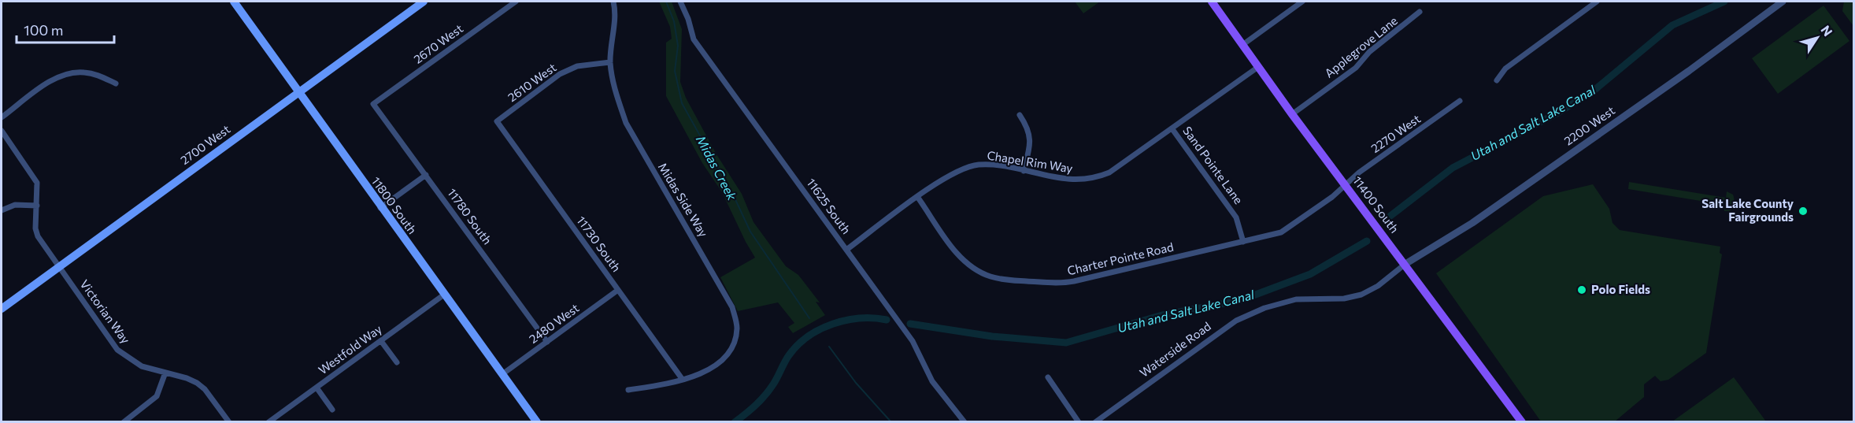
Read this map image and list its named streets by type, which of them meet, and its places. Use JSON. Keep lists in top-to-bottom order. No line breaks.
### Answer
{"streets":{"main road":["2700 West","11400 South","11800 South"],"street":["2670 West","Applegrove Lane","2610 West","2200 West","2270 West","Chapel Rim Way","Sand Pointe Lane","Midas Side Way","11625 South","11780 South","11730 South","Charter Pointe Road","Victorian Way","2480 West","Westfold Way","Waterside Road"]},"crossings":[["2670 West","11780 South"],["Applegrove Lane","11400 South"],["2610 West","Midas Side Way"],["2610 West","11730 South"],["2200 West","11400 South"],["2200 West","Waterside Road"],["2270 West","11400 South"],["2270 West","Charter Pointe Road"],["2700 West","11800 South"],["2700 West","Victorian Way"],["Chapel Rim Way","Sand Pointe Lane"],["Chapel Rim Way","11400 South"],["Chapel Rim Way","11625 South"],["Chapel Rim Way","Charter Pointe Road"],["Sand Pointe Lane","Charter Pointe Road"],["Midas Side Way","11730 South"],["11400 South","Charter Pointe Road"],["11400 South","Waterside Road"],["11800 South","2480 West"],["11800 South","Westfold Way"],["11780 South","2480 West"],["11730 South","2480 West"]],"water":["Utah and Salt Lake Canal","Midas Creek"],"places":["Salt Lake County Fairgrounds","Polo Fields"],"scale_bar":"100 m","north":"top right"}
